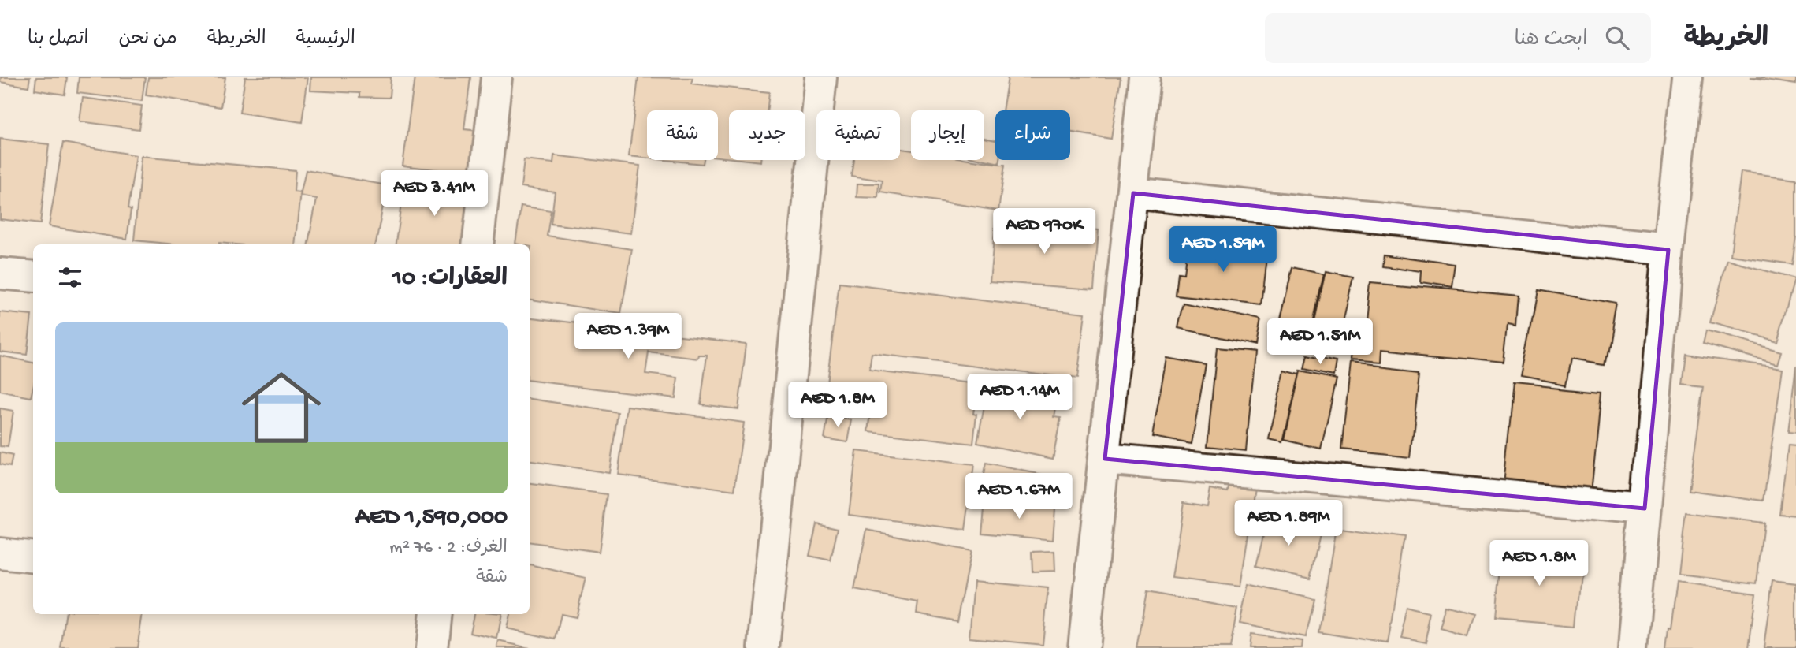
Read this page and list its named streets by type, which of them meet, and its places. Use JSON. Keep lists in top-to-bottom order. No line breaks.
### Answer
{"page":{"header":"الخريطة","search":"ابحث هنا","nav":["الرئيسية","الخريطة","من نحن","اتصل بنا"],"chip":["شراء","إيجار","تصفية","جديد","شقة"],"price":["AED 3.41M","AED 970K","AED 1.59M","AED 1.39M","AED 1.51M","AED 1.14M","AED 1.8M","AED 1.67M","AED 1.89M","AED 1.8M"],"heading":"العقارات: 10","list":[{"name":"AED 1,590,000","note":"الغرف: 2 · 76 m² · شقة"}]}}
